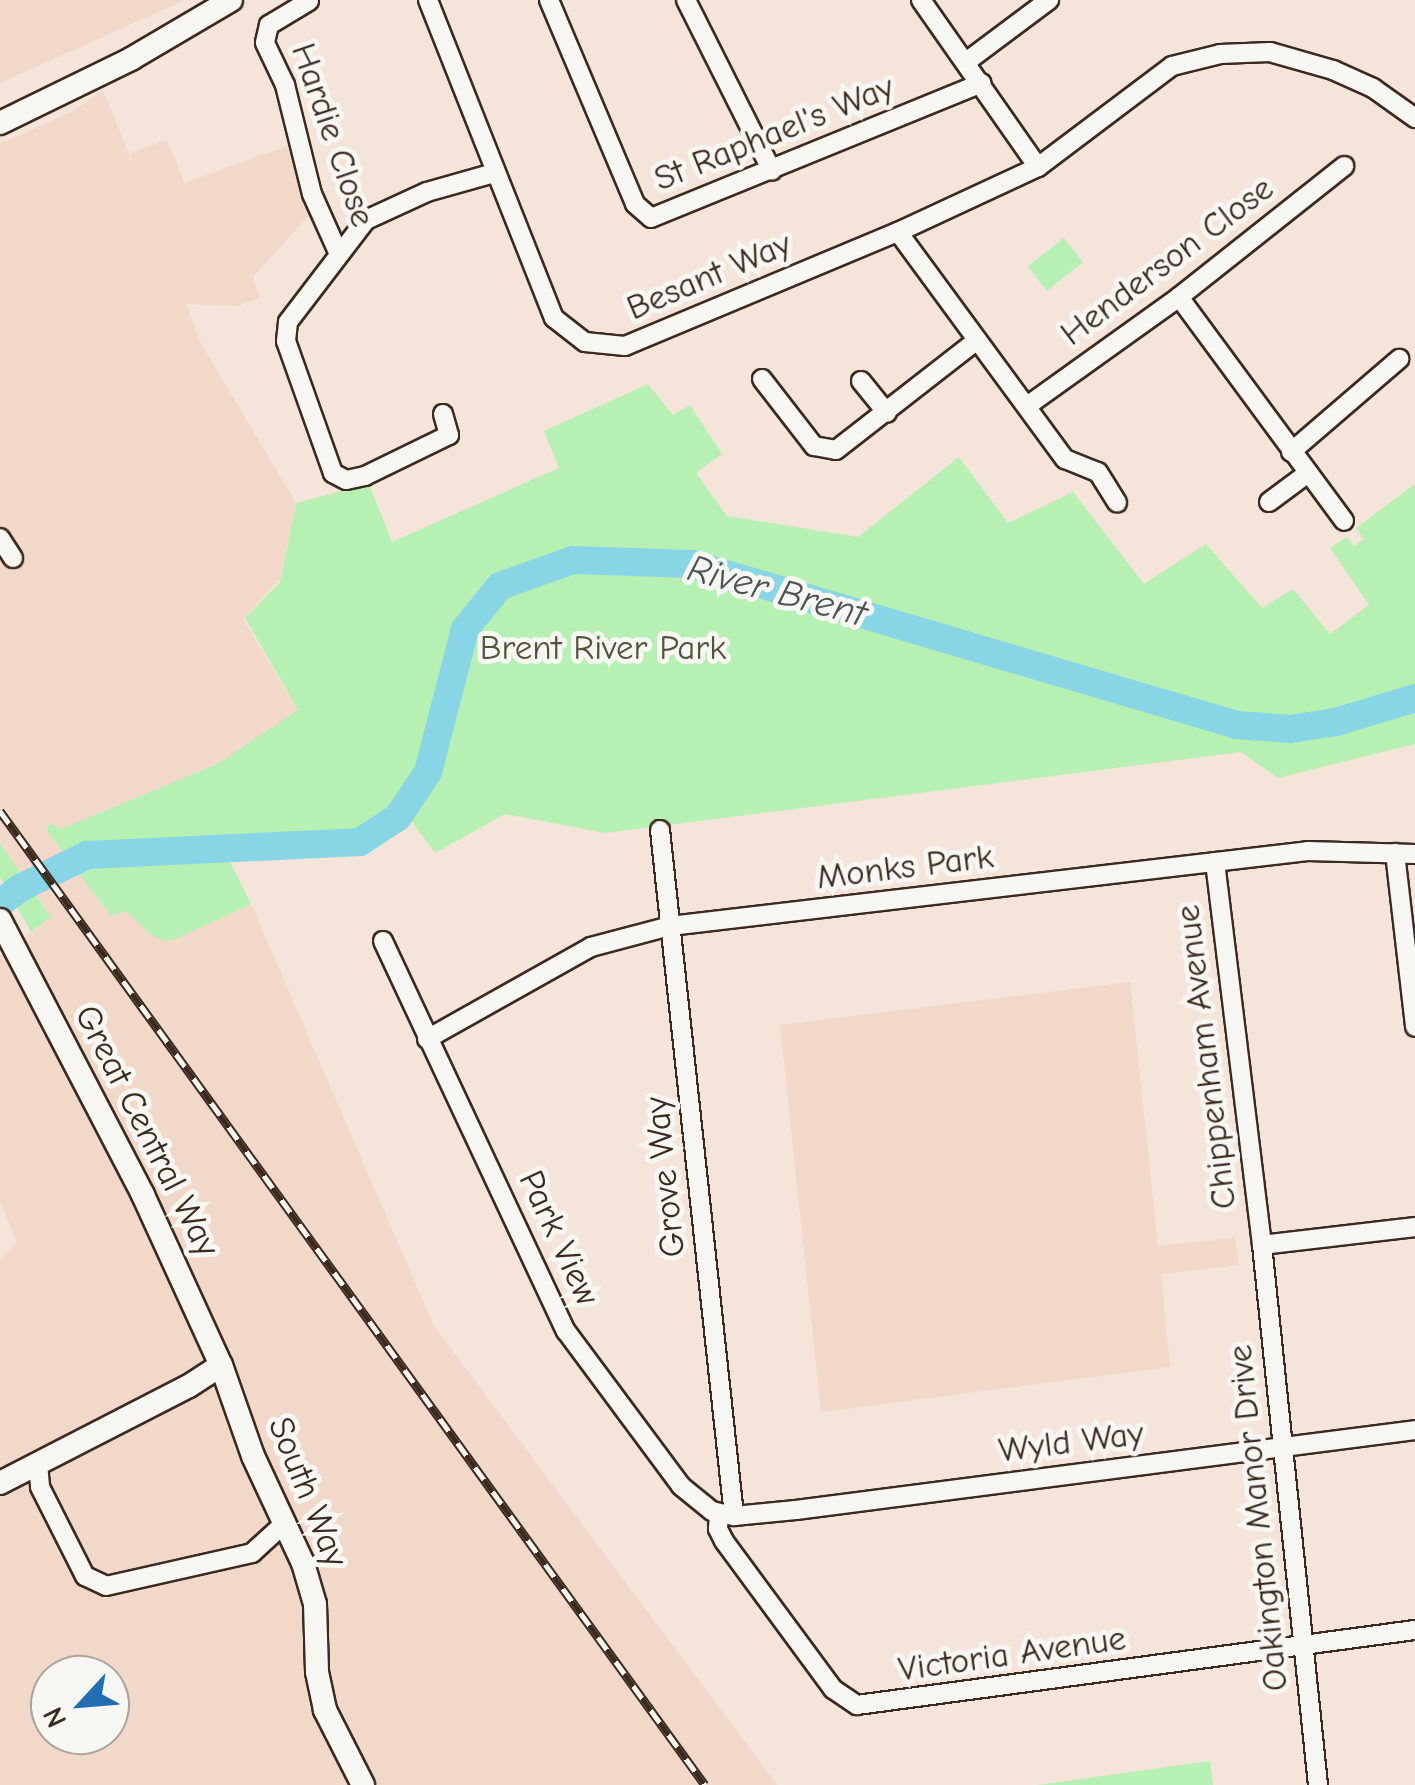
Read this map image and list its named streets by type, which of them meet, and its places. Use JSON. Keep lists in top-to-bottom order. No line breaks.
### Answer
{"streets":{"main road":["Great Central Way","South Way"],"street":["St Raphael's Way","Hardie Close","Henderson Close","Besant Way","Monks Park","Chippenham Avenue","Grove Way","Park View","Wyld Way","Oakington Manor Drive","Victoria Avenue"]},"crossings":[["Monks Park","Chippenham Avenue"],["Monks Park","Grove Way"],["Monks Park","Park View"],["Chippenham Avenue","Oakington Manor Drive"],["Great Central Way","South Way"],["Grove Way","Park View"],["Grove Way","Wyld Way"],["Grove Way","Victoria Avenue"],["Park View","Wyld Way"],["Park View","Victoria Avenue"],["Wyld Way","Oakington Manor Drive"],["Wyld Way","Victoria Avenue"],["Oakington Manor Drive","Victoria Avenue"]],"water":["River Brent"],"parks":["Brent River Park"],"north":"bottom left"}
